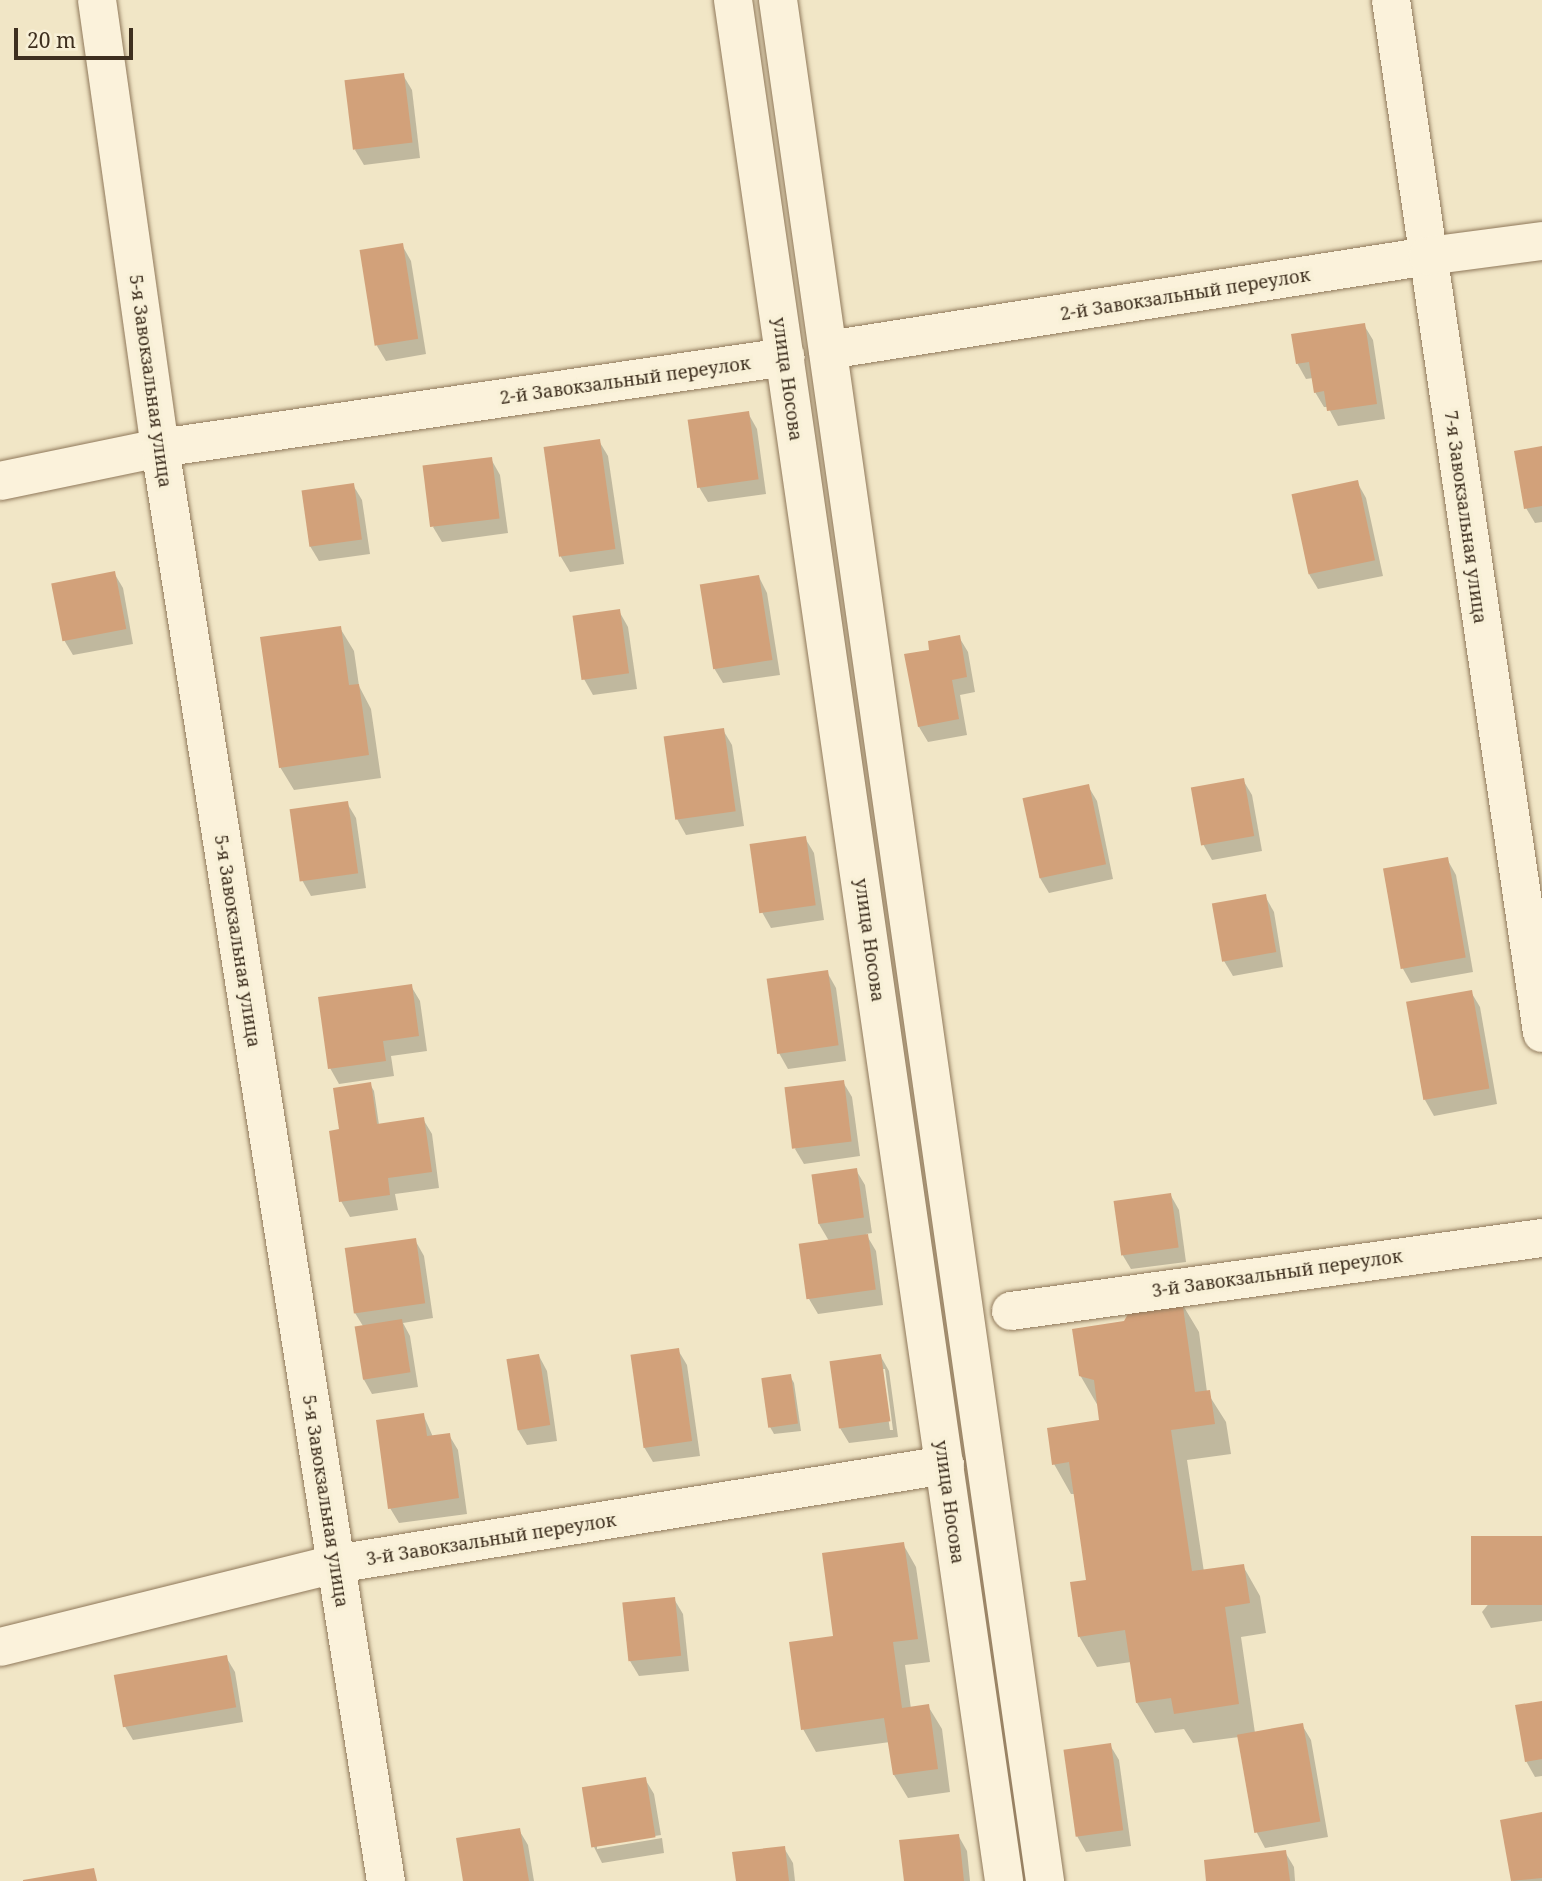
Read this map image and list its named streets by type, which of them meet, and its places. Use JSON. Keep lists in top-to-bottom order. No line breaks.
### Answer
{"streets":{"street":["2-й Завокзальный переулок","улица Носова","5-я Завокзальная улица","7-я Завокзальная улица","3-й Завокзальный переулок"]},"crossings":[["2-й Завокзальный переулок","улица Носова"],["2-й Завокзальный переулок","5-я Завокзальная улица"],["2-й Завокзальный переулок","7-я Завокзальная улица"],["улица Носова","3-й Завокзальный переулок"],["5-я Завокзальная улица","3-й Завокзальный переулок"]],"scale_bar":"20 m"}
